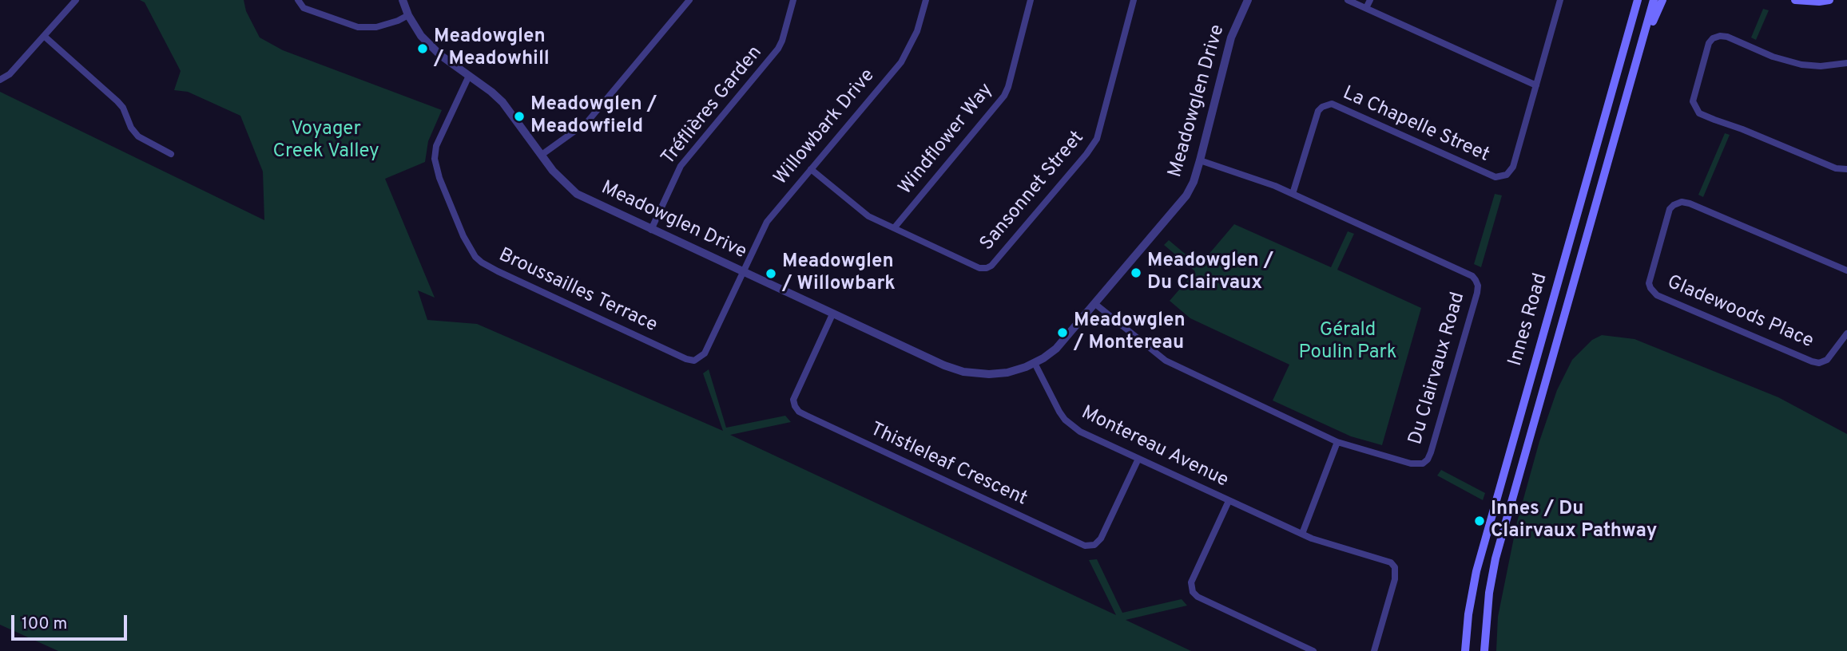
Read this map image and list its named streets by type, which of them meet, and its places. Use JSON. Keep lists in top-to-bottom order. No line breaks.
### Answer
{"streets":{"main road":["Innes Road"],"street":["Meadowglen Drive","Tréflières Garden","La Chapelle Street","Willowbark Drive","Windflower Way","Sansonnet Street","Broussailles Terrace","Gladewoods Place","Du Clairvaux Road","Montereau Avenue","Thistleleaf Crescent"]},"crossings":[["Meadowglen Drive","Tréflières Garden"],["Meadowglen Drive","Willowbark Drive"],["Meadowglen Drive","Broussailles Terrace"],["Meadowglen Drive","Du Clairvaux Road"],["Meadowglen Drive","Montereau Avenue"],["Meadowglen Drive","Thistleleaf Crescent"],["La Chapelle Street","Du Clairvaux Road"],["Willowbark Drive","Sansonnet Street"],["Willowbark Drive","Broussailles Terrace"],["Windflower Way","Sansonnet Street"],["Montereau Avenue","Thistleleaf Crescent"]],"parks":["Voyager Creek Valley","Gérald Poulin Park"],"places":["Meadowglen / Meadowhill","Meadowglen / Meadowfield","Meadowglen / Du Clairvaux","Meadowglen / Willowbark","Meadowglen / Montereau","Innes / Du Clairvaux Pathway"],"scale_bar":"100 m"}
